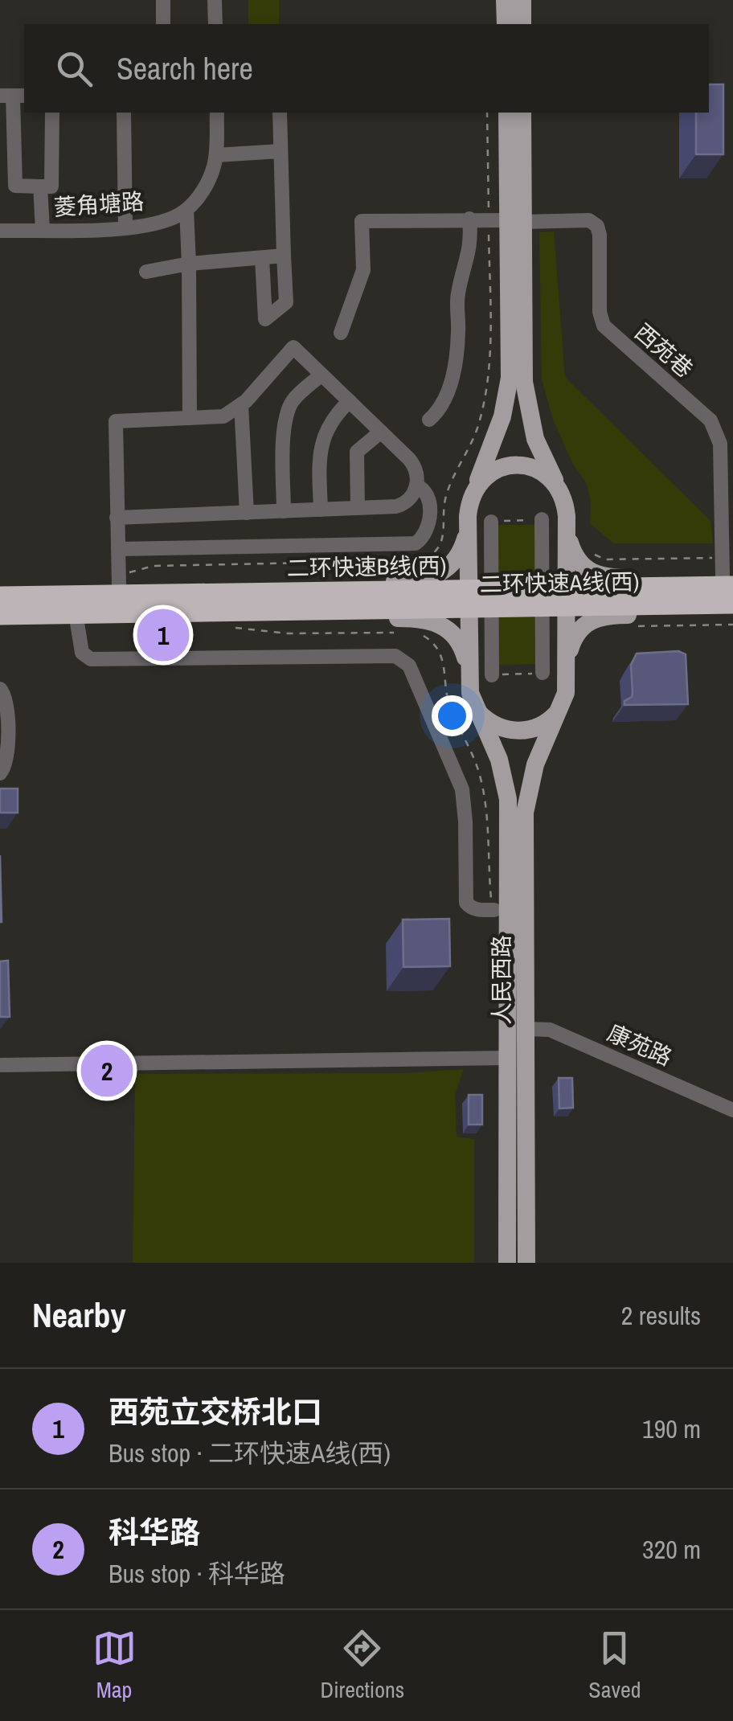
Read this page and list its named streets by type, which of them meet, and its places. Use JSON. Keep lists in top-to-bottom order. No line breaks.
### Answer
{"streets":{"highway":["二环快速B线(西)","二环快速A线(西)"],"main road":["人民西路"],"street":["菱角塘路","西苑巷","康苑路"]},"crossings":[["西苑巷","二环快速B线(西)"],["西苑巷","人民西路"],["人民西路","康苑路"]],"page":{"search":"Search here","pins":["1","2"],"heading":["Nearby","2 results"],"list":[{"mark":"1","name":"西苑立交桥北口","note":"Bus stop · 二环快速A线(西)","value":"190 m"},{"mark":"2","name":"科华路","note":"Bus stop · 科华路","value":"320 m"}],"nav":["Map","Directions","Saved"]}}
